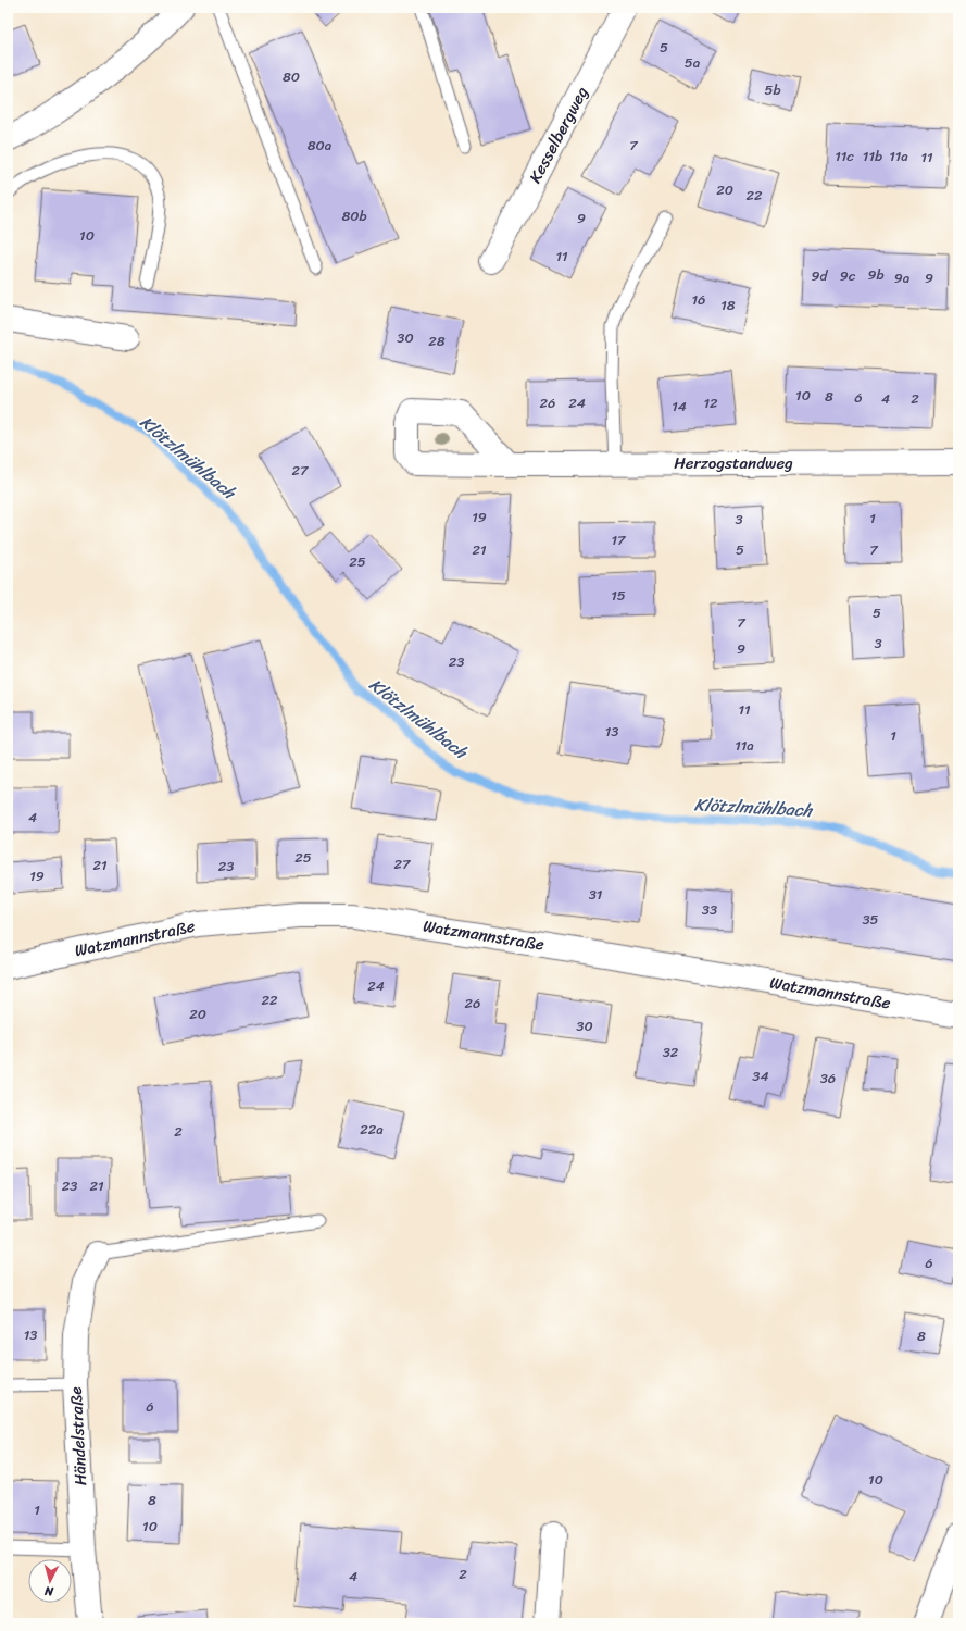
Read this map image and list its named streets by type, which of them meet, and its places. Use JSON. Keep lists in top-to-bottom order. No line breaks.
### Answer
{"streets":{"street":["Kesselbergweg","Herzogstandweg","Watzmannstraße","Händelstraße"]},"water":["Klötzlmühlbach"],"house_numbers":["5","5a","80","5b","80a","7","11c","11b","11a","11","20","22","80b","9","10","11","9b","9d","9c","9a","9","16","18","30","28","10","8","6","4","2","26","24","12","14","27","19","1","3","17","21","5","7","25","15","5","7","3","9","23","11","13","1","11a","4","25","27","21","23","19","31","33","35","24","22","26","20","30","32","34","36","22a","2","23","21","6","13","8","6","10","8","1","10","2","4"],"north":"bottom"}
